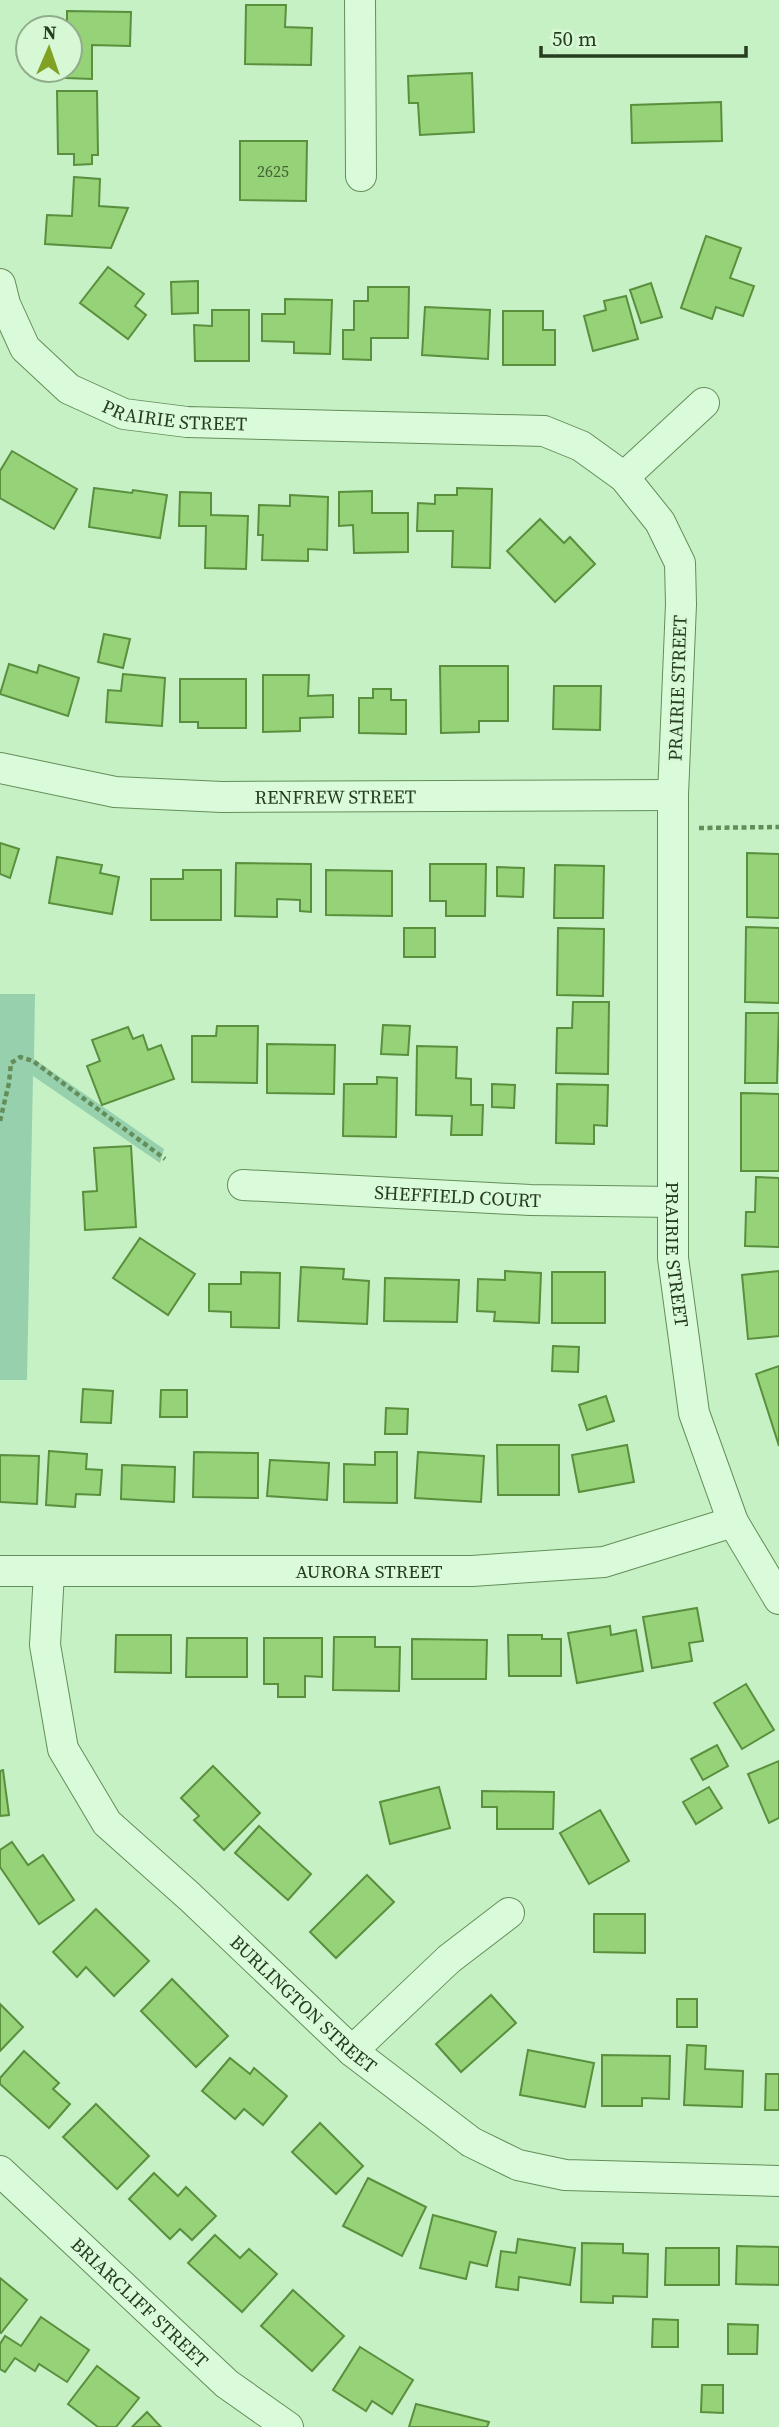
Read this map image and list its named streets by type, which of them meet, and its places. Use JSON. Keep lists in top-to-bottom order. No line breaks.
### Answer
{"streets":{"street":["PRAIRIE STREET","RENFREW STREET","SHEFFIELD COURT","AURORA STREET","BURLINGTON STREET","BRIARCLIFF STREET"]},"crossings":[["PRAIRIE STREET","RENFREW STREET"],["PRAIRIE STREET","SHEFFIELD COURT"],["PRAIRIE STREET","AURORA STREET"],["AURORA STREET","BURLINGTON STREET"]],"house_numbers":["2625"],"scale_bar":"50 m","north":"top"}
